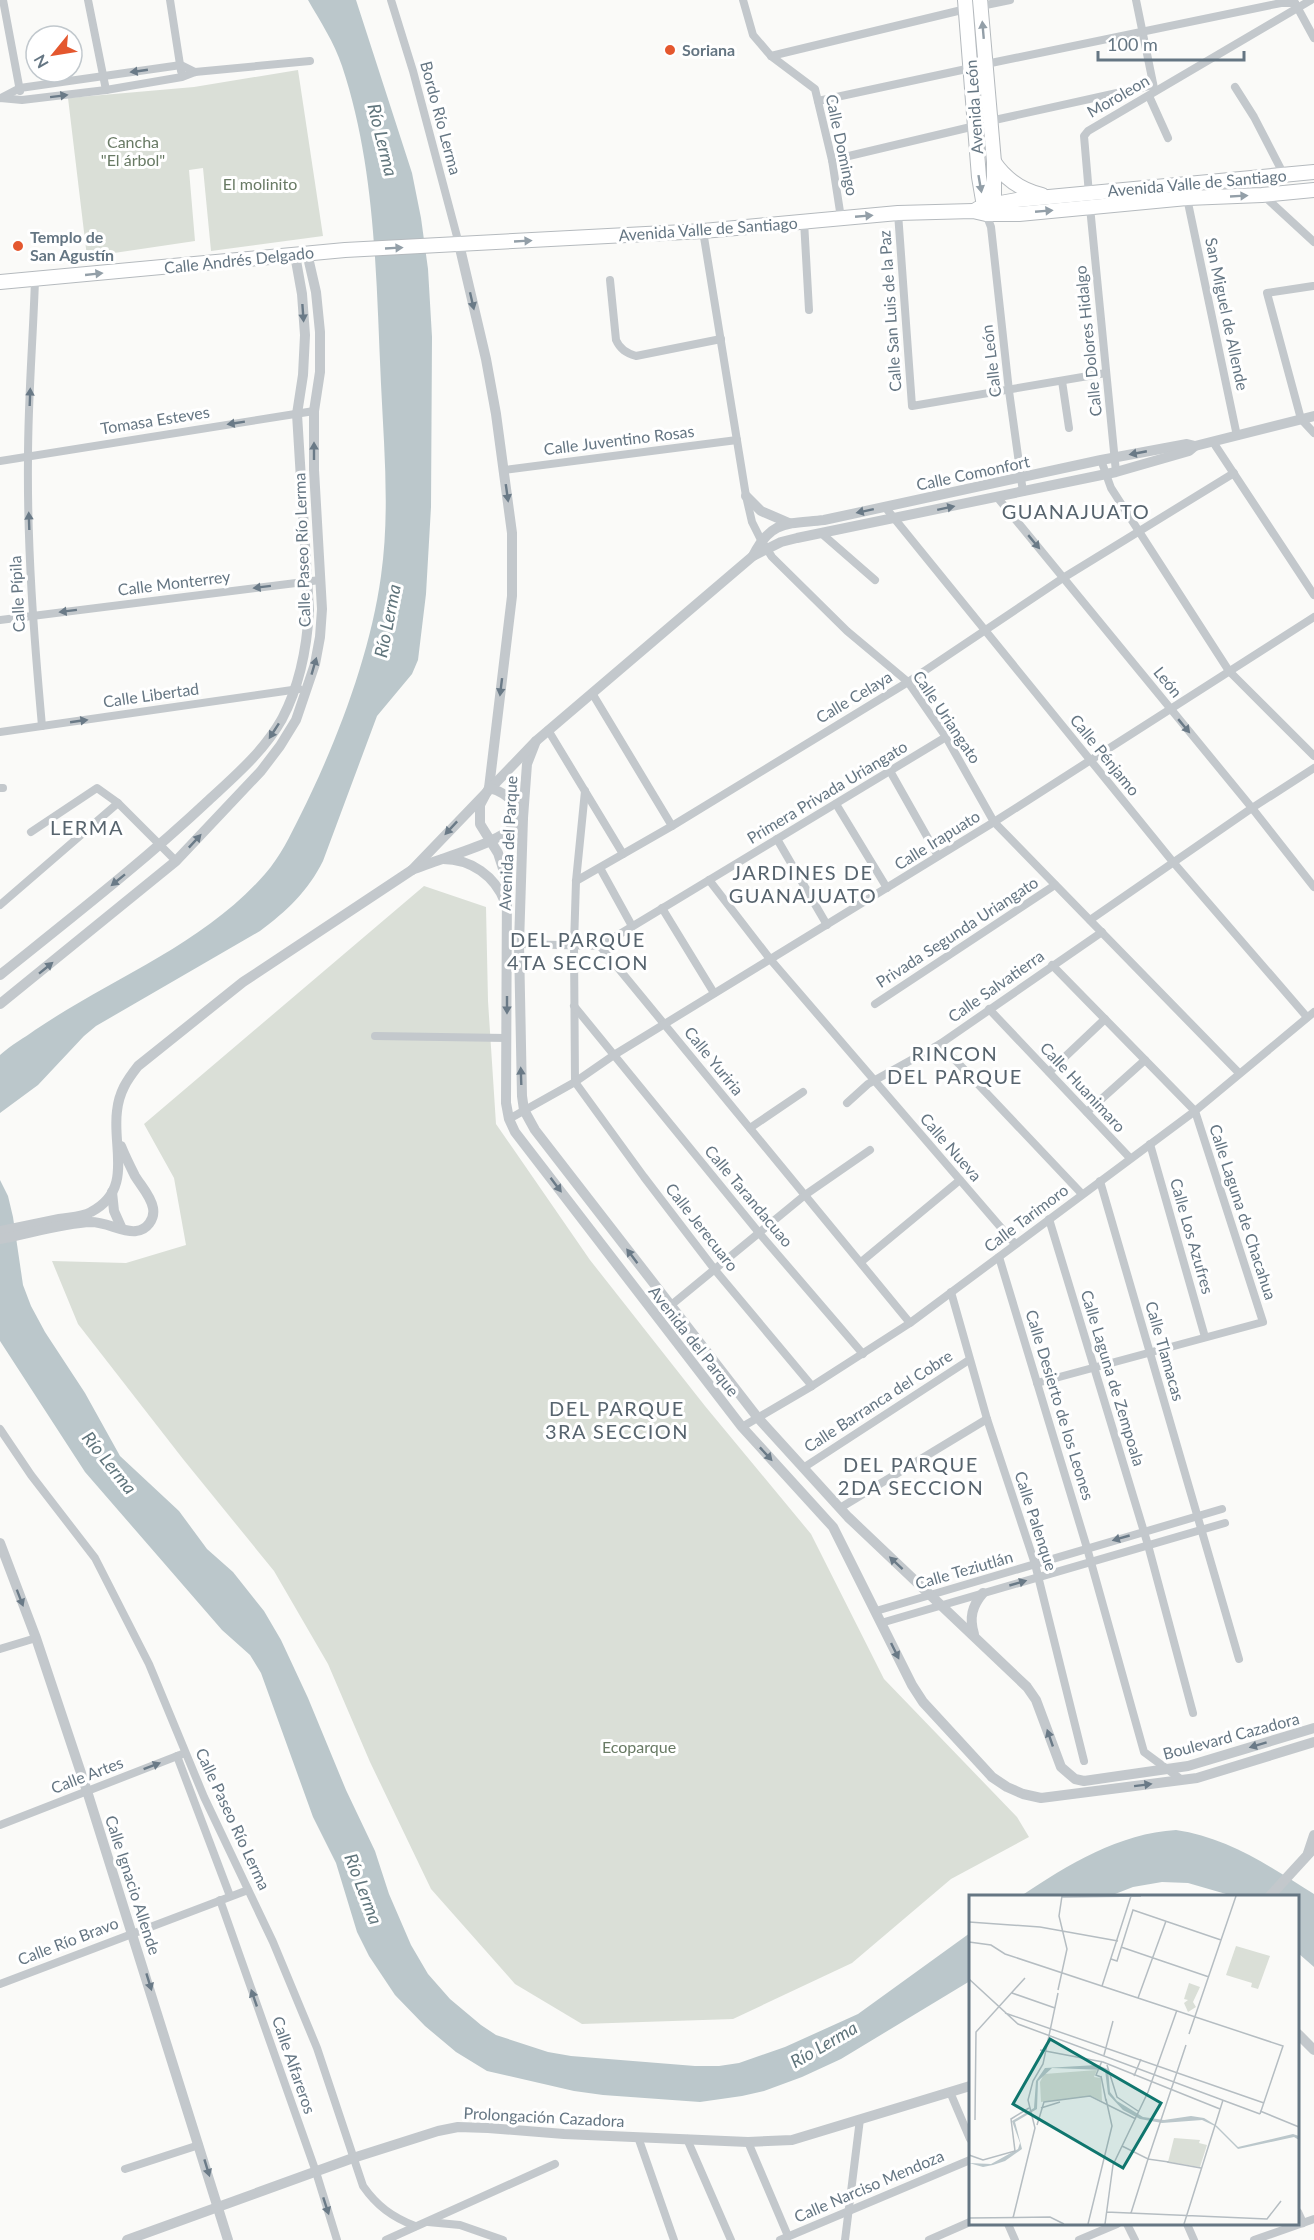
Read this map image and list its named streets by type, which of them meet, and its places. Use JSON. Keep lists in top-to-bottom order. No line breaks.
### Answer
{"streets":{"main road":["Avenida León","Avenida Valle de Santiago","Calle Andrés Delgado"],"street":["Moroleon","Bordo Río Lerma","Calle Domingo","Calle San Luis de la Paz","San Miguel de Allende","Calle Dolores Hidalgo","Calle León","Tomasa Esteves","Calle Juventino Rosas","Calle Comonfort","Calle Paseo Río Lerma","Calle Monterrey","Calle Pípila","León","Calle Libertad","Calle Celaya","Calle Uriangato","Calle Pénjamo","Primera Privada Uriangato","Calle Irapuato","Avenida del Parque","Privada Segunda Uriangato","Calle Salvatierra","Calle Yuriria","Calle Huanimaro","Calle Nueva","Calle Tarandacuao","Calle Laguna de Chacahua","Calle Tarimoro","Calle Jerecuaro","Calle Los Azufres","Calle Tlamacas","Calle Laguna de Zempoala","Calle Barranca del Cobre","Calle Desierto de los Leones","Calle Palenque","Calle Teziutlán","Boulevard Cazadora","Calle Artes","Calle Ignacio Allende","Calle Río Bravo","Calle Alfareros","Prolongación Cazadora","Calle Narciso Mendoza"]},"crossings":[["Moroleon","Avenida Valle de Santiago"],["Moroleon","Calle Dolores Hidalgo"],["Avenida León","Avenida Valle de Santiago"],["Avenida León","Calle León"],["Bordo Río Lerma","Avenida Valle de Santiago"],["Calle Domingo","Avenida Valle de Santiago"],["Avenida Valle de Santiago","Calle Andrés Delgado"],["Avenida Valle de Santiago","Calle San Luis de la Paz"],["Avenida Valle de Santiago","San Miguel de Allende"],["Avenida Valle de Santiago","Calle Dolores Hidalgo"],["Avenida Valle de Santiago","Calle León"],["Avenida Valle de Santiago","Calle Uriangato"],["Calle Andrés Delgado","Calle Paseo Río Lerma"],["Calle Andrés Delgado","Calle Pípila"],["Calle San Luis de la Paz","Calle León"],["San Miguel de Allende","Calle Comonfort"],["Calle Dolores Hidalgo","Calle Comonfort"],["Calle León","Calle Comonfort"],["Tomasa Esteves","Calle Paseo Río Lerma"],["Tomasa Esteves","Calle Pípila"],["Calle Juventino Rosas","Calle Uriangato"],["Calle Comonfort","León"],["Calle Comonfort","Calle Uriangato"],["Calle Comonfort","Calle Pénjamo"],["Calle Paseo Río Lerma","Calle Monterrey"],["Calle Paseo Río Lerma","Calle Libertad"],["Calle Paseo Río Lerma","Calle Artes"],["Calle Paseo Río Lerma","Calle Río Bravo"],["Calle Paseo Río Lerma","Prolongación Cazadora"],["Calle Monterrey","Calle Pípila"],["Calle Pípila","Calle Libertad"],["León","Calle Celaya"],["León","Calle Irapuato"],["Calle Celaya","Calle Uriangato"],["Calle Celaya","Calle Pénjamo"],["Calle Uriangato","Primera Privada Uriangato"],["Calle Uriangato","Calle Irapuato"],["Calle Uriangato","Privada Segunda Uriangato"],["Calle Uriangato","Calle Salvatierra"],["Calle Uriangato","Calle Tarimoro"],["Calle Pénjamo","Calle Irapuato"],["Calle Pénjamo","Calle Tarimoro"],["Primera Privada Uriangato","Calle Yuriria"],["Primera Privada Uriangato","Calle Nueva"],["Calle Irapuato","Avenida del Parque"],["Calle Irapuato","Calle Yuriria"],["Calle Irapuato","Calle Nueva"],["Calle Irapuato","Calle Tarandacuao"],["Calle Irapuato","Calle Jerecuaro"],["Avenida del Parque","Calle Tarimoro"],["Avenida del Parque","Calle Barranca del Cobre"],["Avenida del Parque","Calle Teziutlán"],["Avenida del Parque","Boulevard Cazadora"],["Calle Salvatierra","Calle Huanimaro"],["Calle Salvatierra","Calle Nueva"],["Calle Yuriria","Calle Tarimoro"],["Calle Huanimaro","Calle Tarimoro"],["Calle Nueva","Calle Tarimoro"],["Calle Tarandacuao","Calle Tarimoro"],["Calle Laguna de Chacahua","Calle Tarimoro"],["Calle Laguna de Chacahua","Calle Los Azufres"],["Calle Tarimoro","Calle Jerecuaro"],["Calle Tarimoro","Calle Los Azufres"],["Calle Tarimoro","Calle Tlamacas"],["Calle Tarimoro","Calle Laguna de Zempoala"],["Calle Tarimoro","Calle Desierto de los Leones"],["Calle Tarimoro","Calle Palenque"],["Calle Tlamacas","Calle Teziutlán"],["Calle Laguna de Zempoala","Calle Teziutlán"],["Calle Barranca del Cobre","Calle Palenque"],["Calle Desierto de los Leones","Calle Teziutlán"],["Calle Desierto de los Leones","Boulevard Cazadora"],["Calle Palenque","Calle Teziutlán"],["Calle Artes","Calle Ignacio Allende"],["Calle Ignacio Allende","Calle Río Bravo"],["Calle Ignacio Allende","Prolongación Cazadora"],["Calle Río Bravo","Calle Alfareros"],["Calle Alfareros","Prolongación Cazadora"]],"one_way":["Calle Andrés Delgado","Tomasa Esteves","Calle Monterrey","Calle Pípila","León","Calle Libertad","Calle Artes","Calle Ignacio Allende"],"districts":["GUANAJUATO","LERMA","JARDINES DE GUANAJUATO","DEL PARQUE 4TA SECCION","RINCON DEL PARQUE","DEL PARQUE 3RA SECCION","DEL PARQUE 2DA SECCION"],"water":["Río Lerma"],"parks":["Cancha \"El árbol\"","El molinito","Ecoparque"],"places":["Soriana","Templo de San Agustín"],"scale_bar":"100 m","north":"bottom left"}
